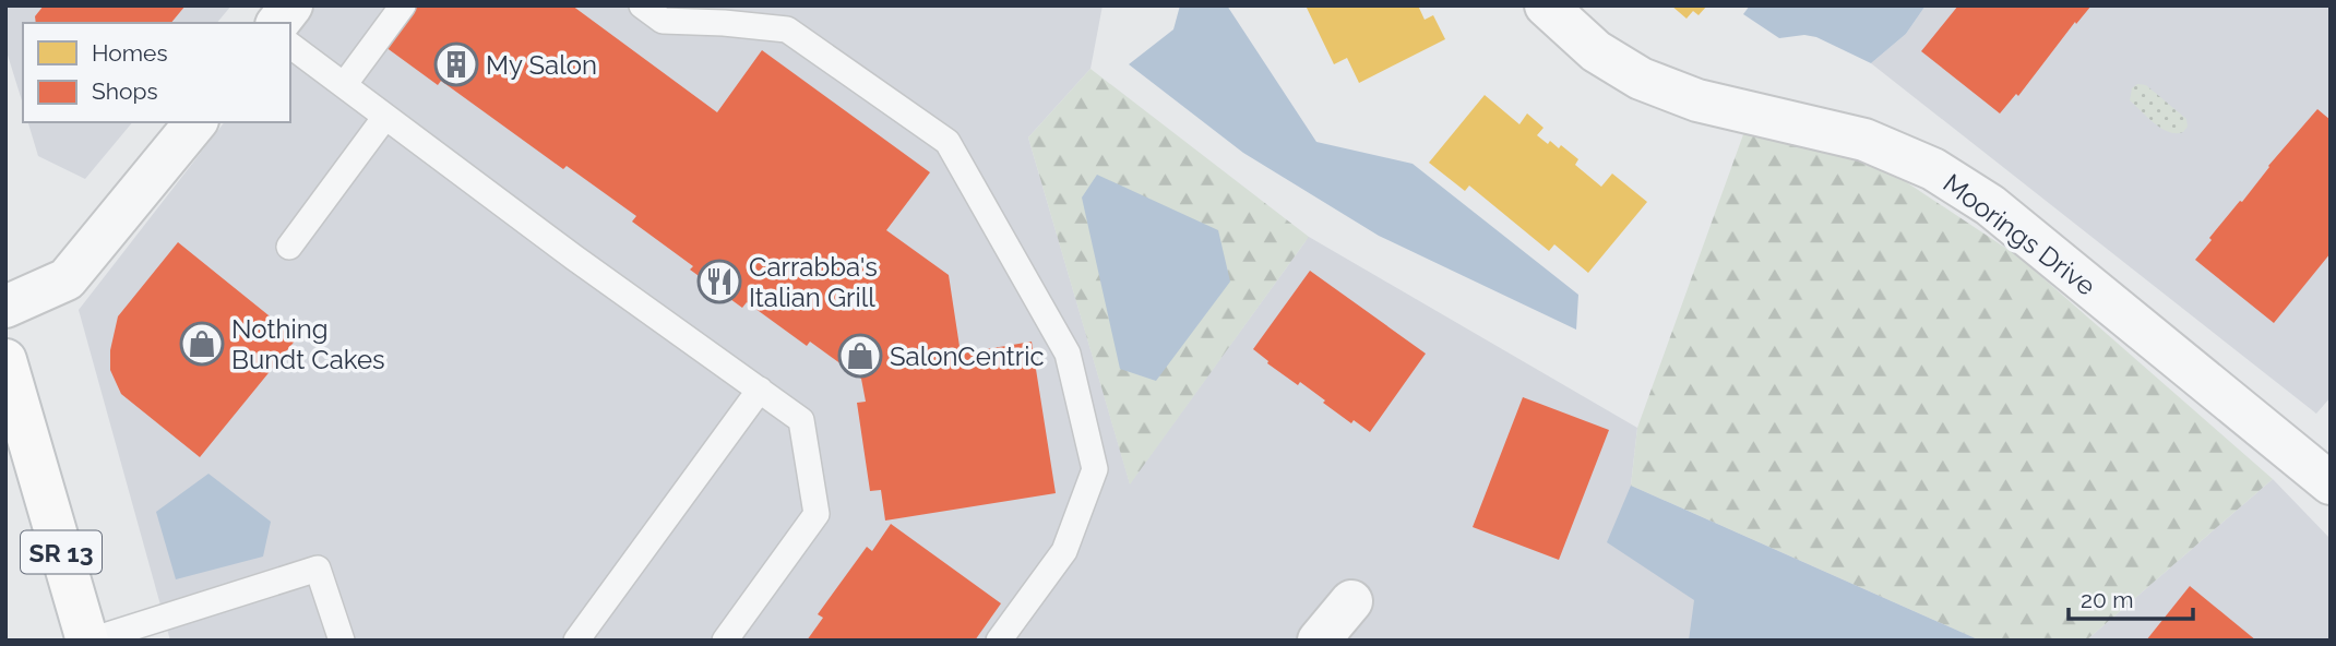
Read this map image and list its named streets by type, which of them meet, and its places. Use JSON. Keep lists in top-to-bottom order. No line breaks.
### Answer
{"streets":{"main road":["SR 13"],"street":["Moorings Drive"]},"places":{"building":["My Salon"],"restaurant":["Carrabba's Italian Grill"],"shop":["Nothing Bundt Cakes","SalonCentric"]},"legend":["Homes","Shops"],"scale_bar":"20 m"}
